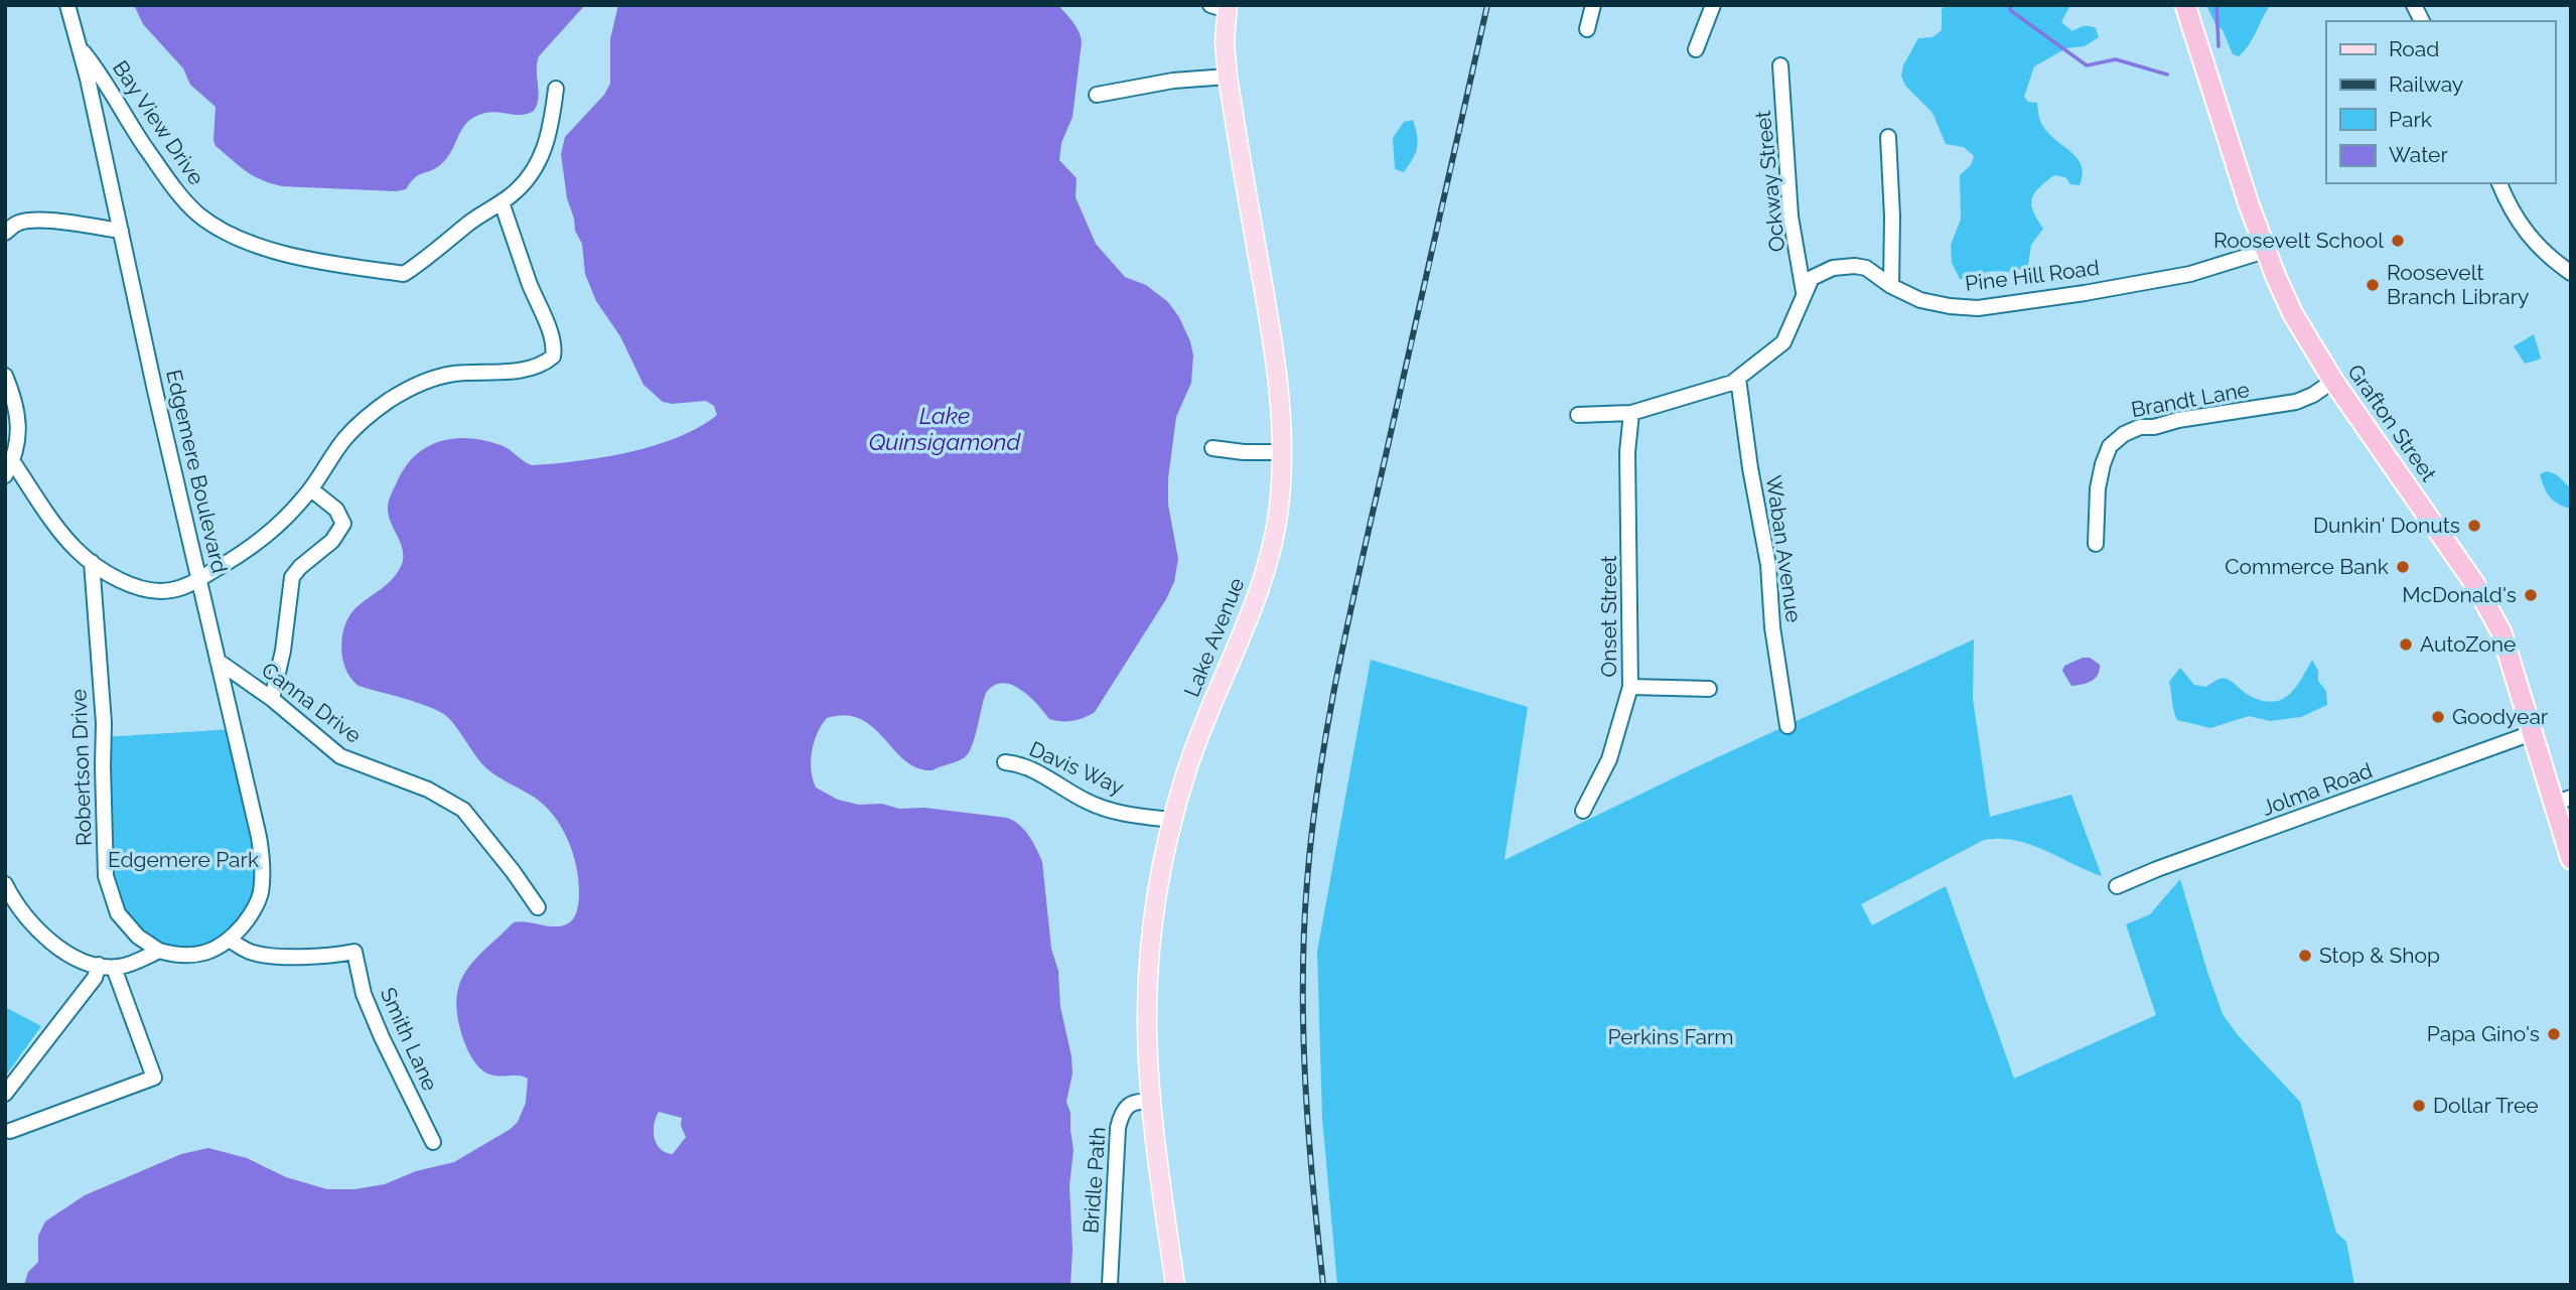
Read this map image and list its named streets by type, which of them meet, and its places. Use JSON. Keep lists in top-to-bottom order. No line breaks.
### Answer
{"streets":{"highway":["Grafton Street"],"main road":["Lake Avenue"],"street":["Bay View Drive","Ockway Street","Pine Hill Road","Brandt Lane","Edgemere Boulevard","Waban Avenue","Onset Street","Canna Drive","Robertson Drive","Davis Way","Jolma Road","Smith Lane","Bridle Path"]},"crossings":[["Bay View Drive","Edgemere Boulevard"],["Ockway Street","Pine Hill Road"],["Pine Hill Road","Grafton Street"],["Pine Hill Road","Waban Avenue"],["Pine Hill Road","Onset Street"],["Brandt Lane","Grafton Street"],["Grafton Street","Jolma Road"],["Edgemere Boulevard","Canna Drive"],["Edgemere Boulevard","Smith Lane"],["Lake Avenue","Davis Way"],["Lake Avenue","Bridle Path"]],"water":["Lake Quinsigamond"],"parks":["Edgemere Park","Perkins Farm"],"places":["Roosevelt School","Roosevelt Branch Library","Dunkin' Donuts","Commerce Bank","McDonald's","AutoZone","Goodyear","Stop & Shop","Papa Gino's","Dollar Tree"],"legend":["Road","Railway","Park","Water"]}
